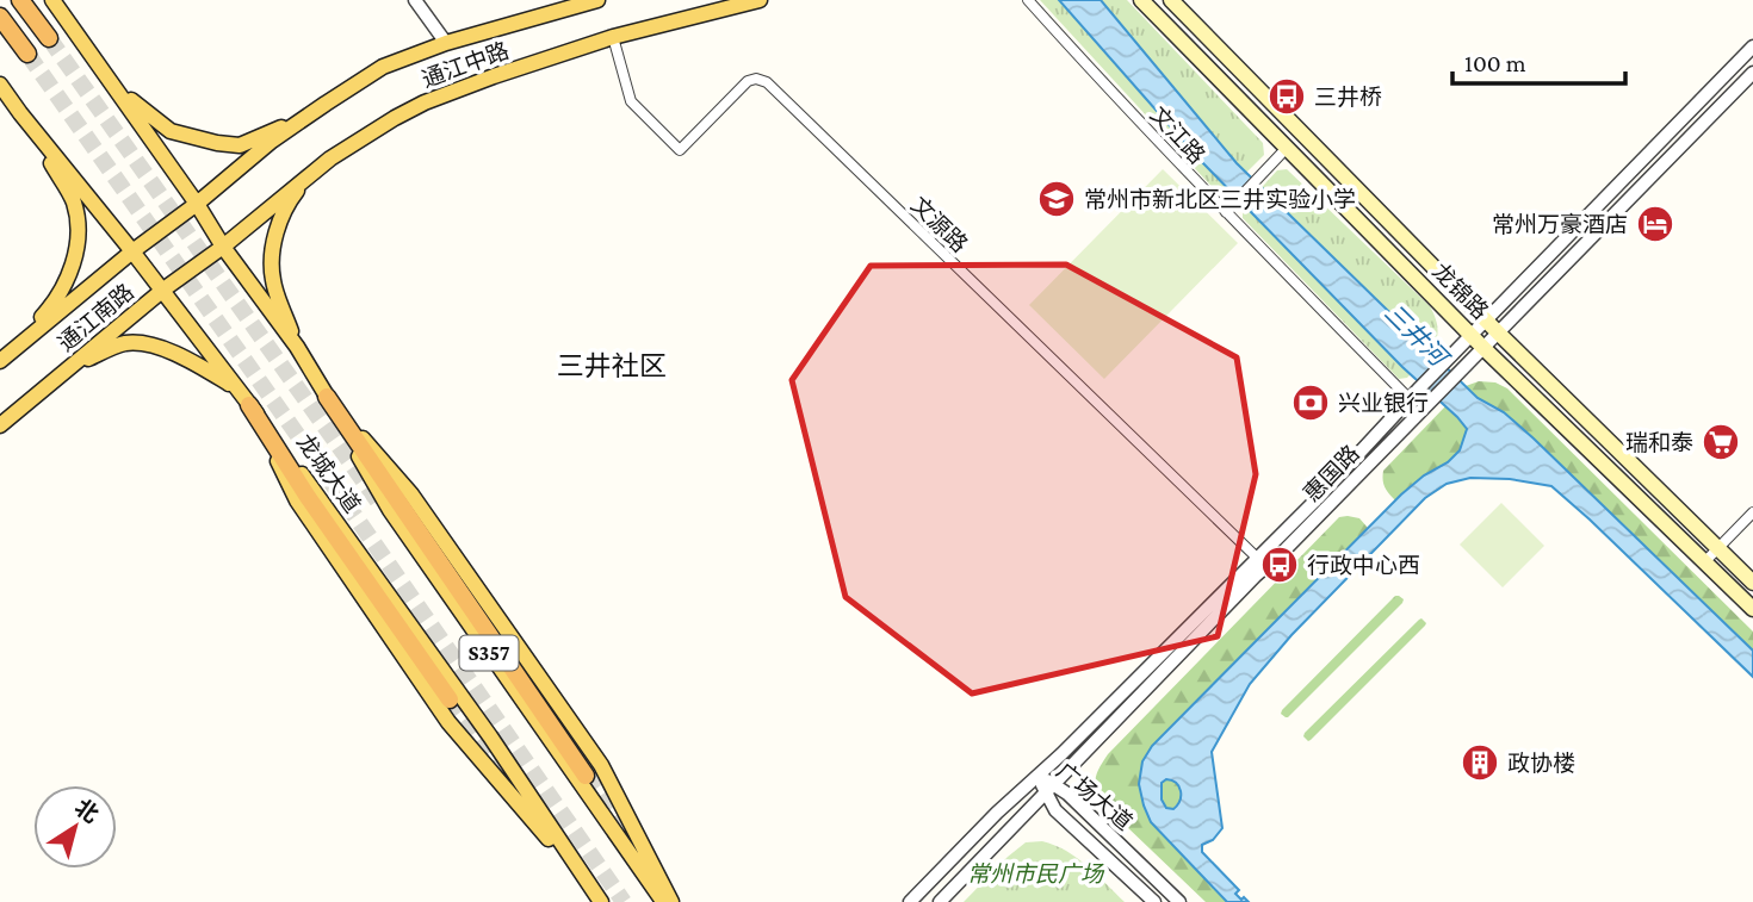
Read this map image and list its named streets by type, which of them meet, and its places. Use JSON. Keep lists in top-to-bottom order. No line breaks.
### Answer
{"streets":{"main road":["通江中路","龙锦路","通江南路","龙城大道","S357"],"street":["文江路","文源路","惠国路","广场大道"]},"crossings":[["通江中路","文源路"],["通江中路","通江南路"],["通江中路","龙城大道"],["通江中路","S357"],["文源路","惠国路"],["龙锦路","惠国路"],["通江南路","龙城大道"],["通江南路","S357"],["龙城大道","S357"],["惠国路","广场大道"]],"districts":["三井社区"],"water":["三井河"],"parks":["常州市民广场"],"places":{"bus stop":["三井桥","行政中心西"],"school or university":["常州市新北区三井实验小学"],"hotel":["常州万豪酒店"],"bank":["兴业银行"],"supermarket":["瑞和泰"],"building":["政协楼"]},"scale_bar":"100 m","north":"top right"}
